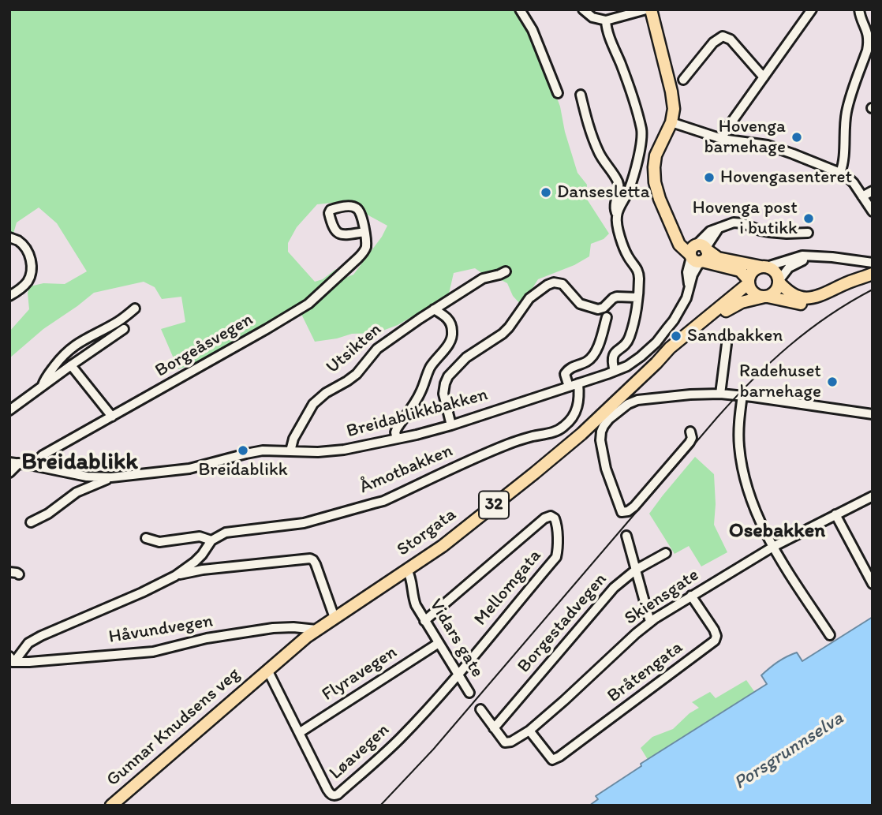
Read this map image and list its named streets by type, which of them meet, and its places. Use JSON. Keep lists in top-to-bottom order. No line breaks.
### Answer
{"streets":{"main road":["32","Storgata","Gunnar Knudsens veg"],"street":["Borgeåsvegen","Utsikten","Breidablikkbakken","Åmotbakken","Mellomgata","Skiensgate","Borgestadvegen","Håvundvegen","Vidars gate","Bråtengata","Flyravegen","Løavegen"]},"crossings":[["Borgeåsvegen","Breidablikkbakken"],["Utsikten","Breidablikkbakken"],["Breidablikkbakken","Åmotbakken"],["32","Storgata"],["Storgata","Håvundvegen"],["Storgata","Vidars gate"],["Storgata","Gunnar Knudsens veg"],["Storgata","Løavegen"],["Mellomgata","Vidars gate"],["Mellomgata","Løavegen"],["Skiensgate","Borgestadvegen"],["Skiensgate","Bråtengata"],["Vidars gate","Flyravegen"],["Vidars gate","Løavegen"],["Flyravegen","Løavegen"],["Gunnar Knudsens veg","Løavegen"]],"districts":["Breidablikk","Osebakken"],"water":["Porsgrunnselva"],"places":["Hovenga barnehage","Hovengasenteret","Dansesletta","Hovenga post i butikk","Sandbakken","Radehuset barnehage","Breidablikk"]}
